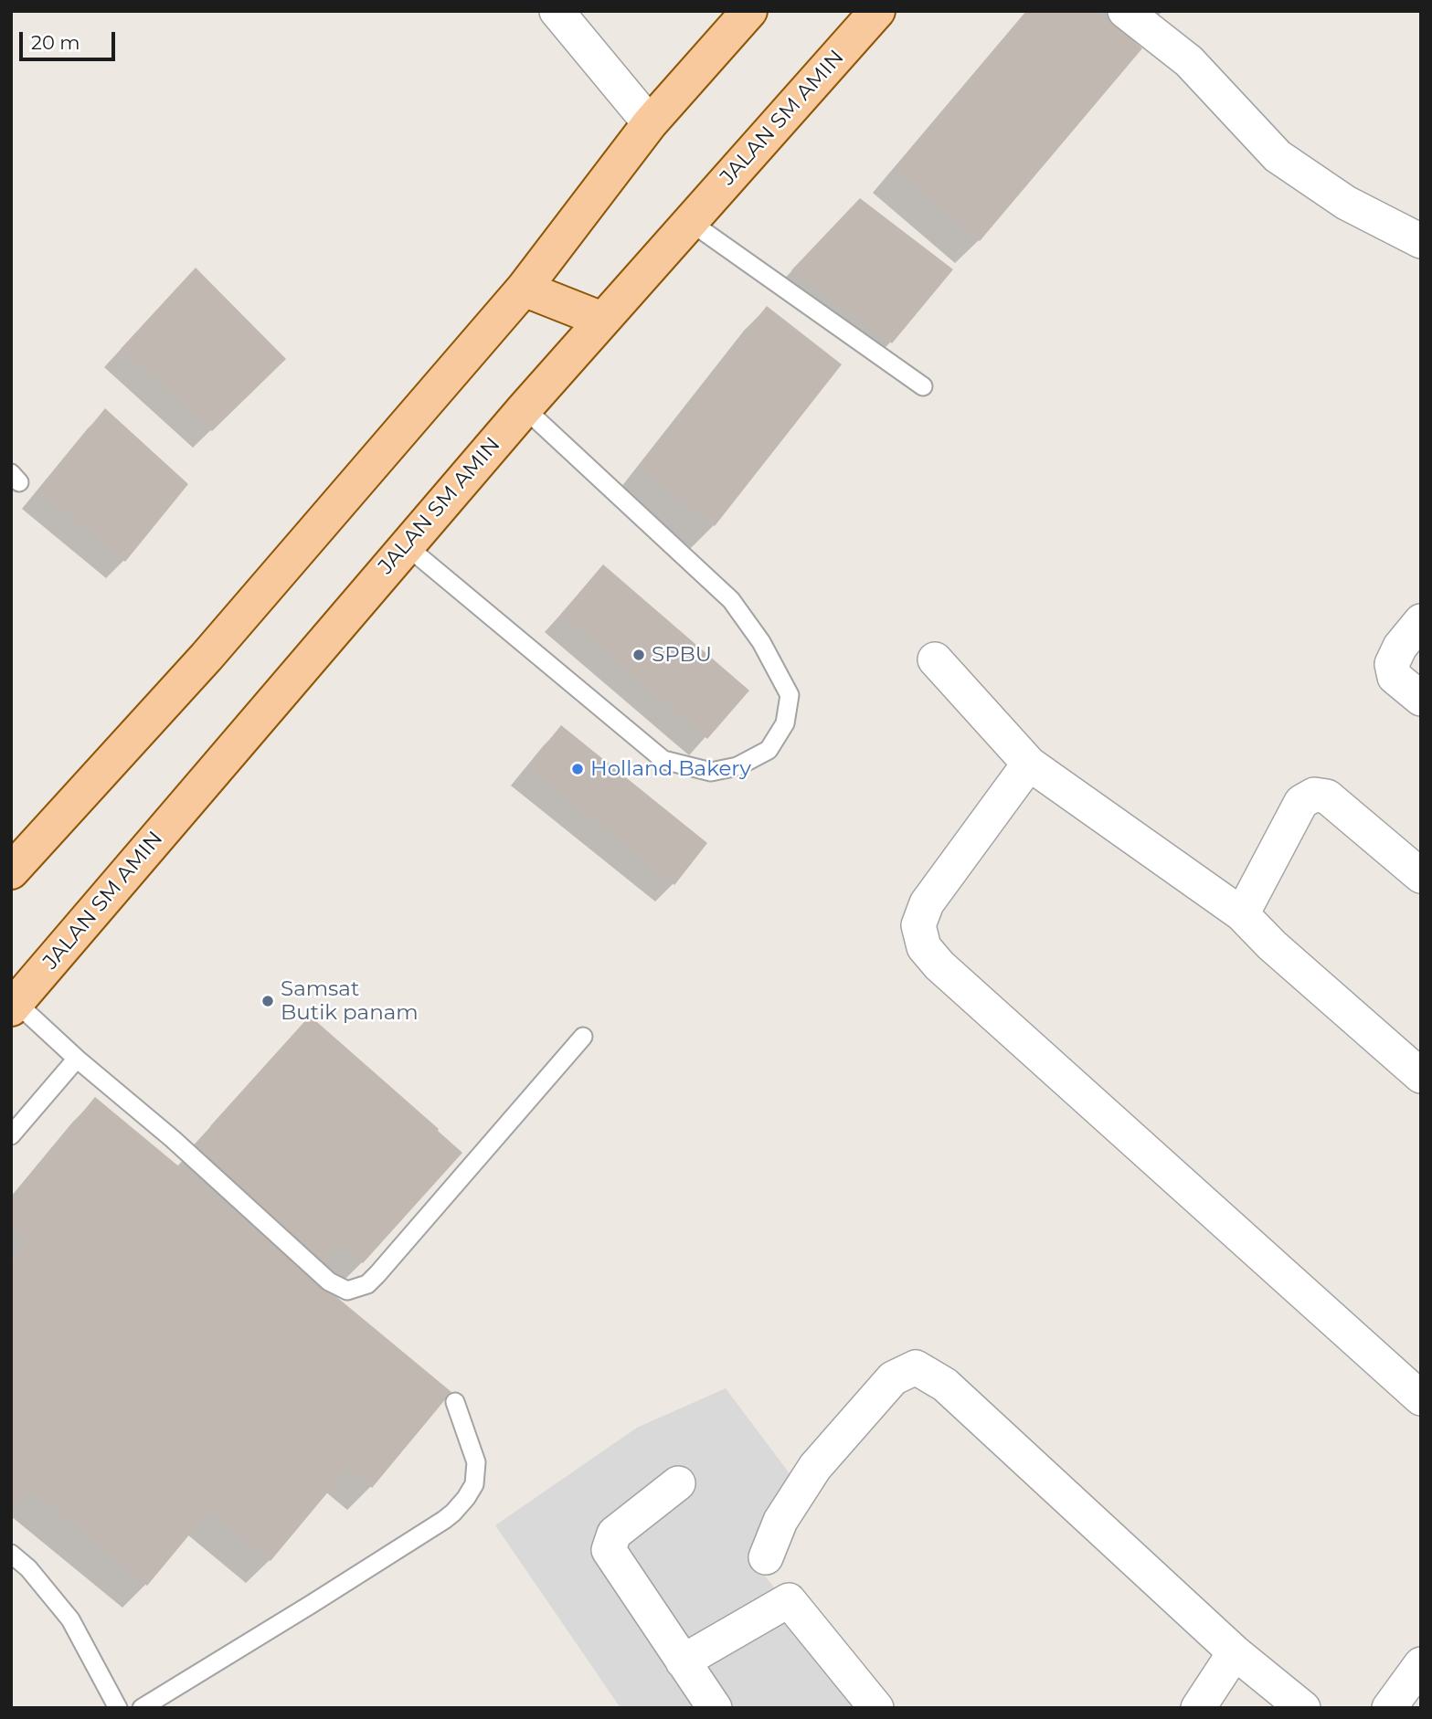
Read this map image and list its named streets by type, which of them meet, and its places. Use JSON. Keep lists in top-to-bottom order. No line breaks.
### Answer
{"streets":{"main road":["JALAN SM AMIN"]},"places":["SPBU","Holland Bakery","Samsat Butik panam"],"scale_bar":"20 m"}
